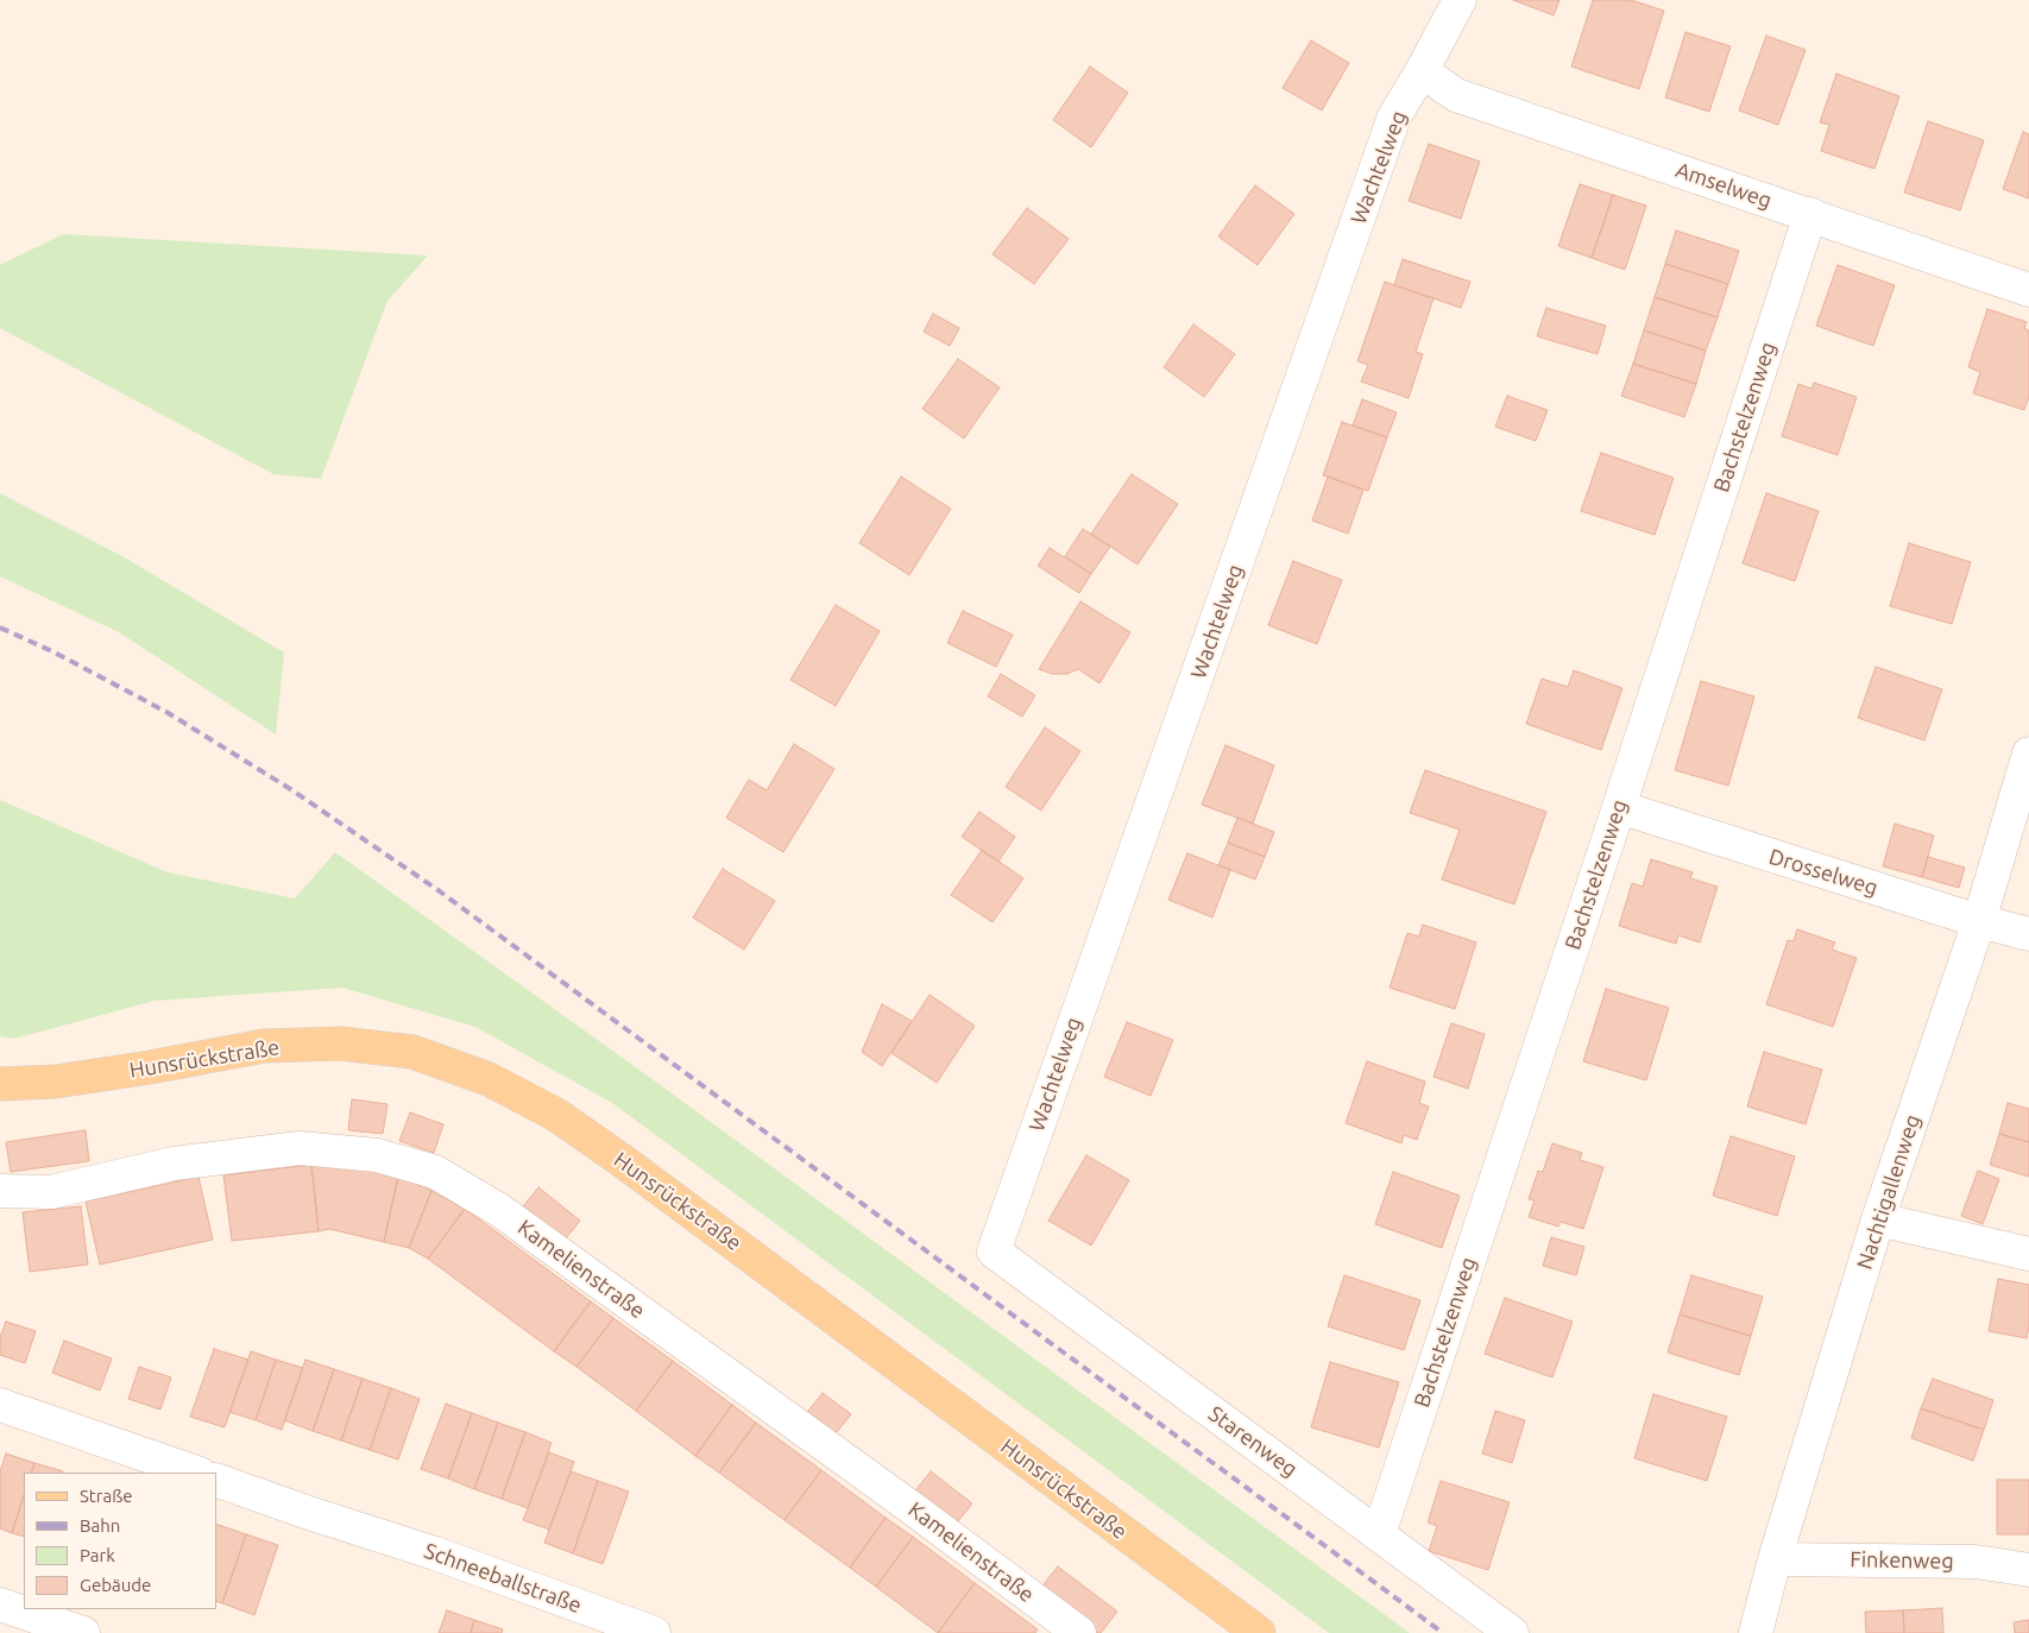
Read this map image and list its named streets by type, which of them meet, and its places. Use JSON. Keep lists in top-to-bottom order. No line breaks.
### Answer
{"streets":{"main road":["Hunsrückstraße"],"street":["Wachtelweg","Amselweg","Bachstelzenweg","Drosselweg","Nachtigallenweg","Kamelienstraße","Starenweg","Finkenweg","Schneeballstraße"]},"crossings":[["Wachtelweg","Amselweg"],["Wachtelweg","Starenweg"],["Amselweg","Bachstelzenweg"],["Bachstelzenweg","Drosselweg"],["Bachstelzenweg","Starenweg"],["Drosselweg","Nachtigallenweg"],["Nachtigallenweg","Finkenweg"]],"legend":["Straße","Bahn","Park","Gebäude"]}
